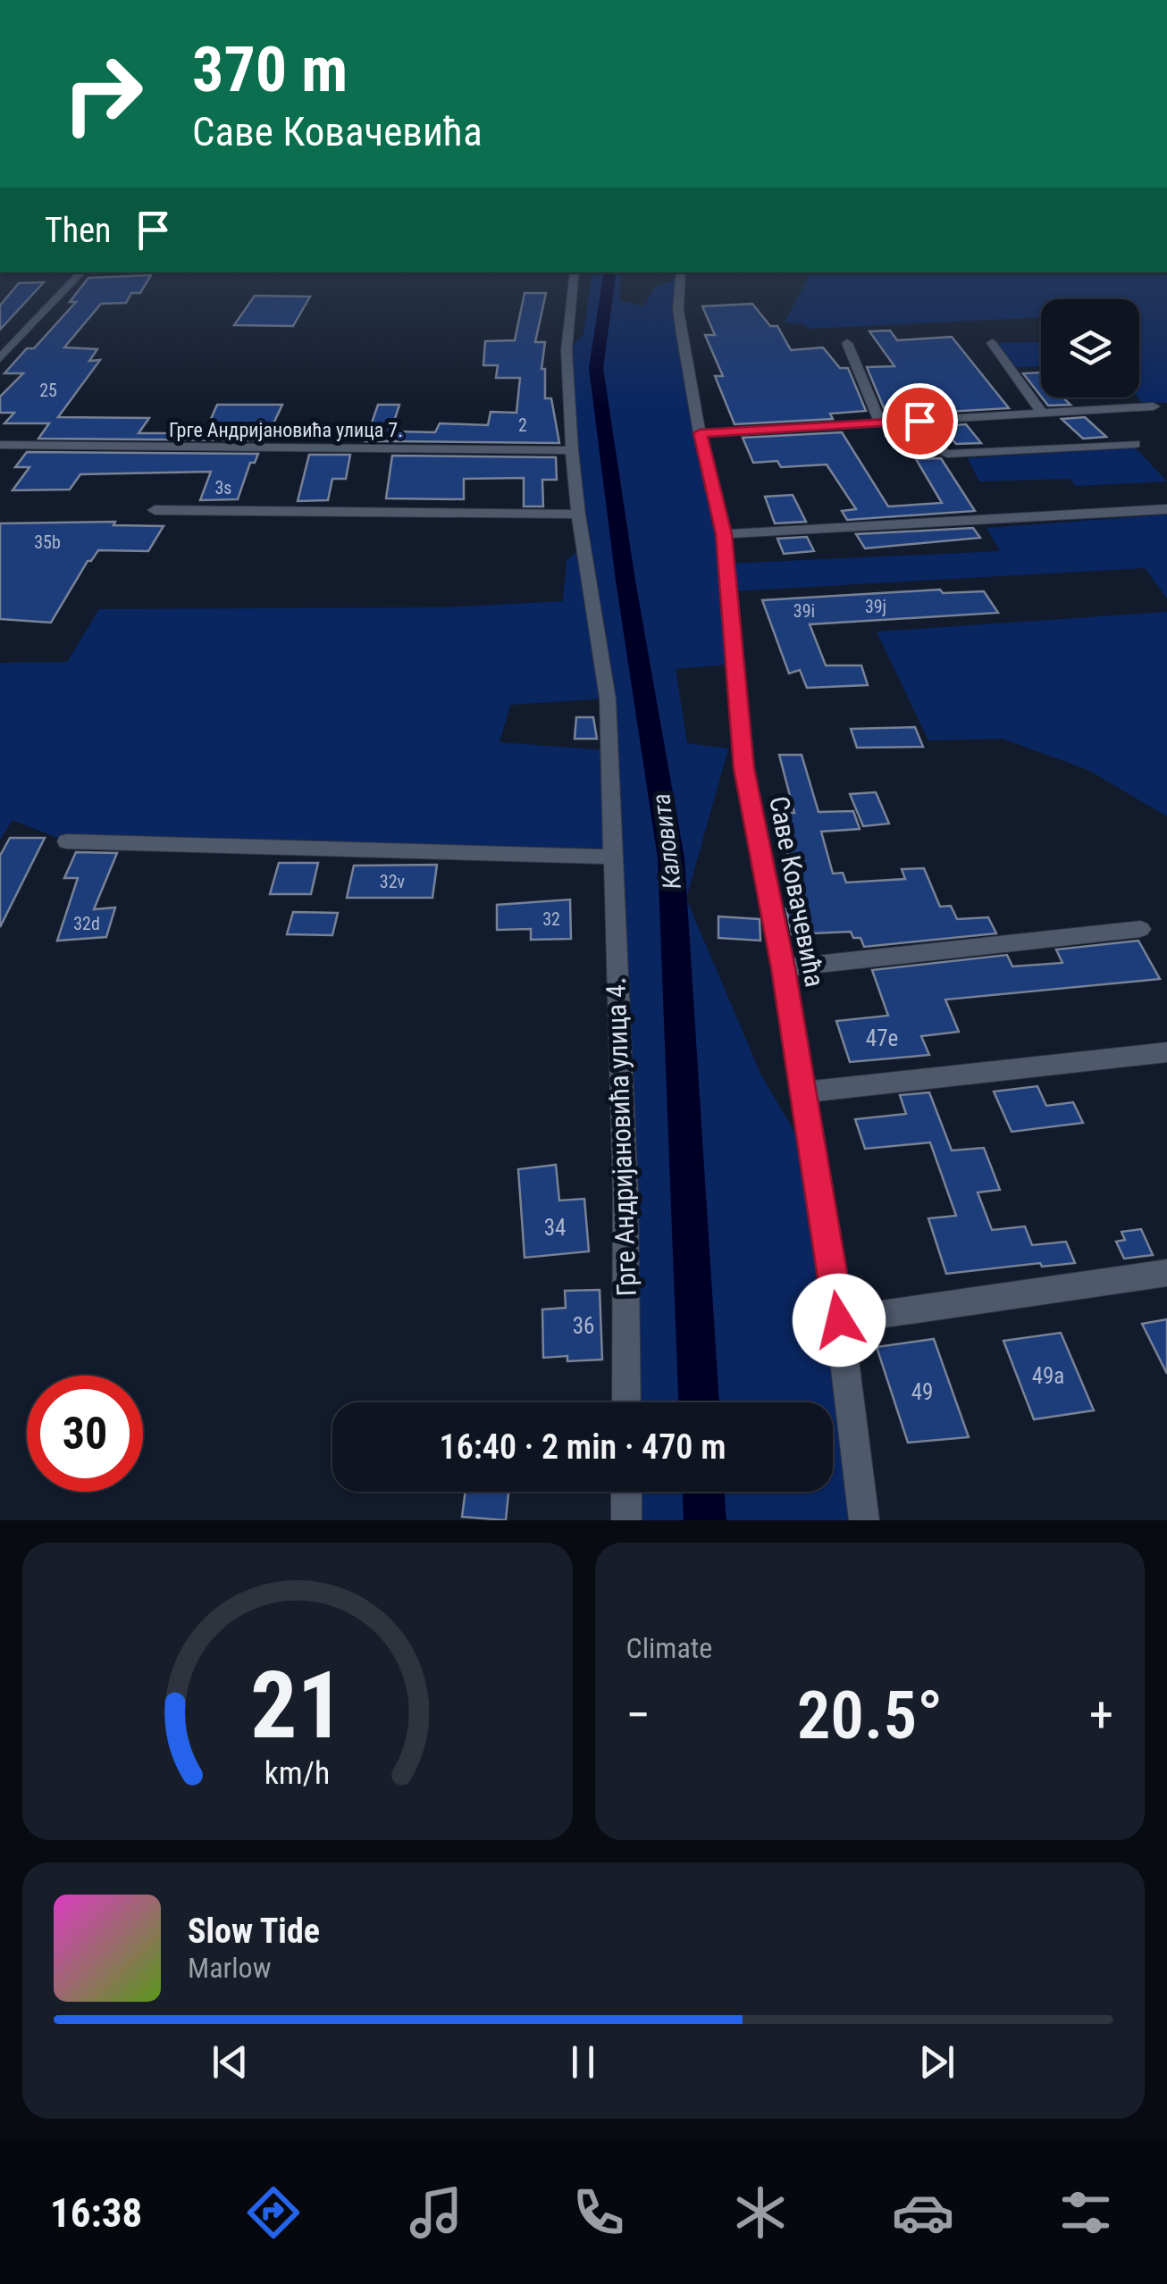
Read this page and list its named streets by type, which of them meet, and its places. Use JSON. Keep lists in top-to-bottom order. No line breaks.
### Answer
{"streets":{"street":["Грге Андријановића улица 7.","Саве Ковачевића","Грге Андријановића улица 4."]},"crossings":[["Грге Андријановића улица 7.","Грге Андријановића улица 4."]],"water":["Каловита"],"house_numbers":["25","2","3s","35b","39j","39i","32v","32","32d","47e","34","36","49a","49"],"page":{"turn":["370 m","Саве Ковачевића"],"then":"Then","limit":"30","trip":"16:40 · 2 min · 470 m","tile":"Climate","heat":["−","20.5°","+"],"song":["Slow Tide","Marlow"],"tabs":"16:38","gauge":["21","km/h"]}}
